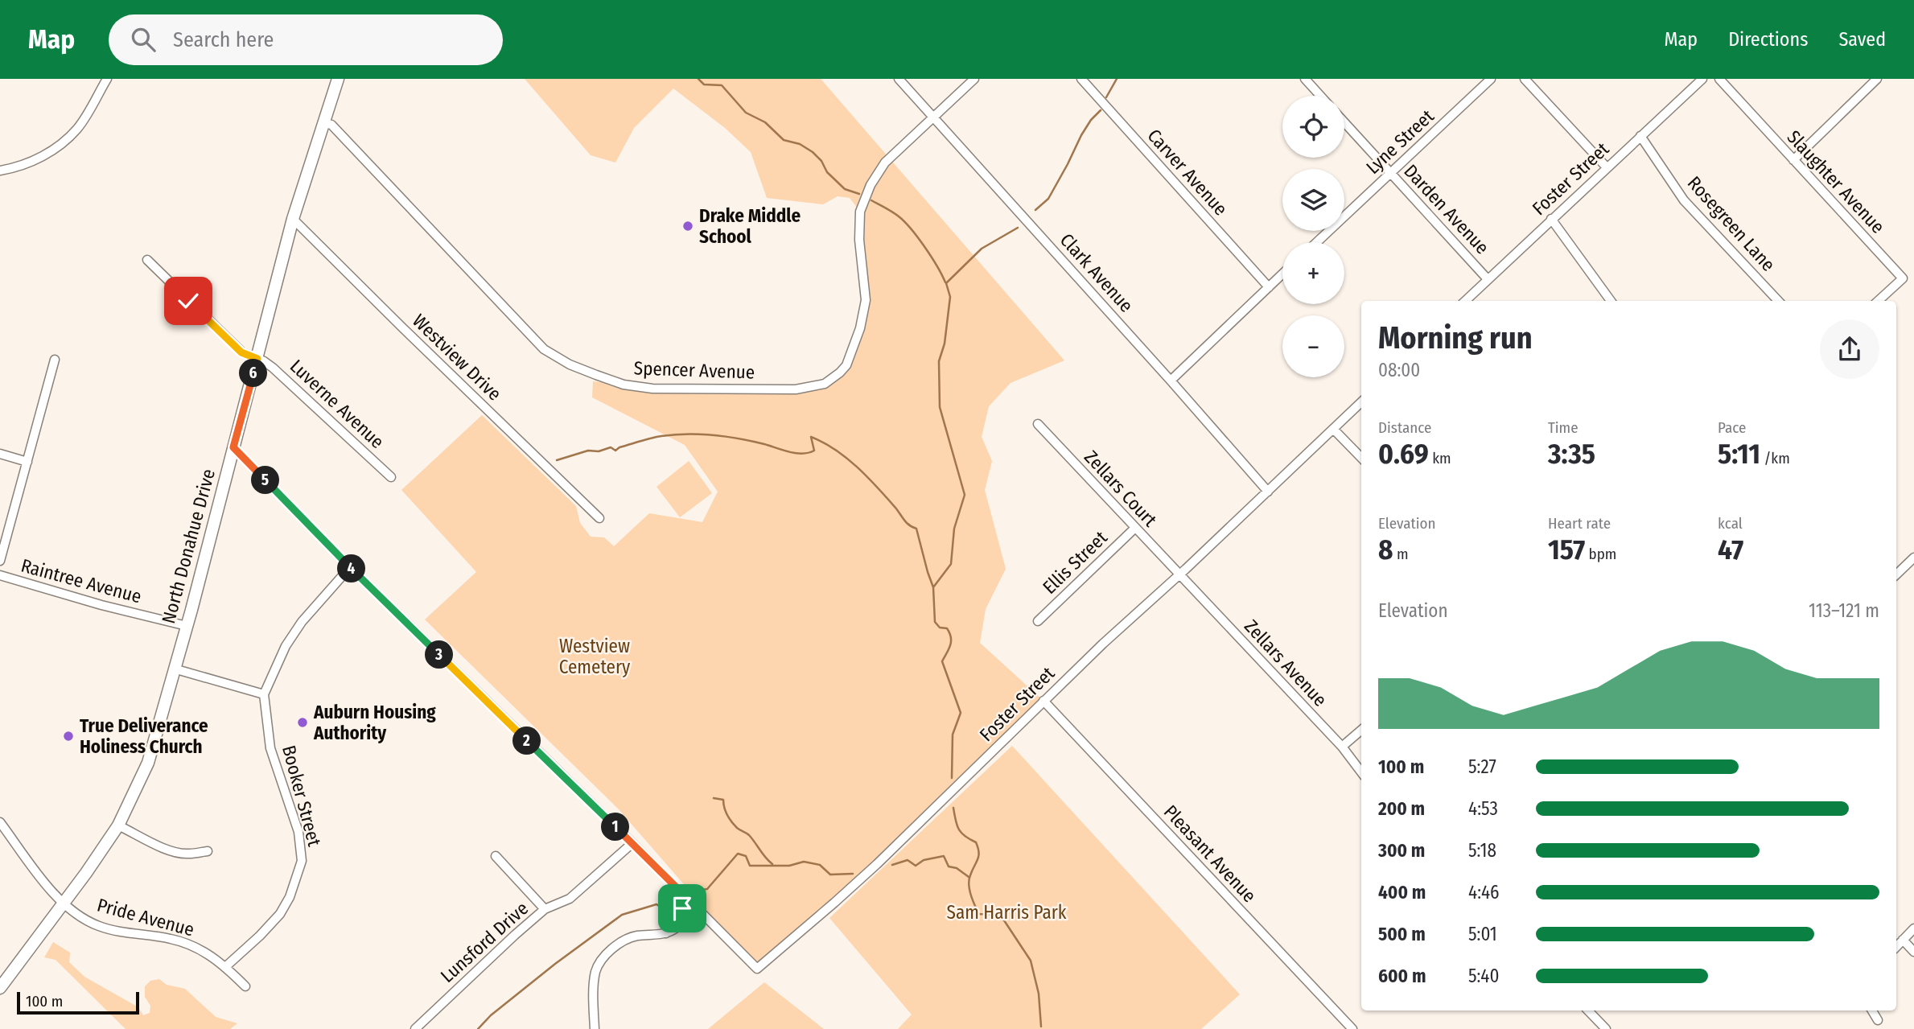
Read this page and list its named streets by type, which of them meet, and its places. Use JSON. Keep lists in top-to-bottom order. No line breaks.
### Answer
{"streets":{"street":["Lyne Street","Carver Avenue","Foster Street","Slaughter Avenue","Darden Avenue","Rosegreen Lane","Clark Avenue","Westview Drive","Spencer Avenue","Luverne Avenue","Zellars Court","North Donahue Drive","Ellis Street","Raintree Avenue","Zellars Avenue","Booker Street","Pleasant Avenue","Pride Avenue","Lunsford Drive"]},"crossings":[["Lyne Street","Darden Avenue"],["Foster Street","Darden Avenue"],["Foster Street","Rosegreen Lane"],["Foster Street","Clark Avenue"],["Foster Street","Zellars Court"],["Foster Street","Zellars Avenue"],["Foster Street","Pleasant Avenue"],["Clark Avenue","Spencer Avenue"],["Westview Drive","North Donahue Drive"],["Spencer Avenue","North Donahue Drive"],["Luverne Avenue","North Donahue Drive"],["Zellars Court","Ellis Street"],["Zellars Court","Zellars Avenue"],["North Donahue Drive","Raintree Avenue"],["North Donahue Drive","Pride Avenue"],["Booker Street","Pride Avenue"]],"parks":["Westview Cemetery","Sam Harris Park"],"places":["Drake Middle School","Auburn Housing Authority","True Deliverance Holiness Church"],"scale_bar":"100 m","page":{"header":"Map","search":"Search here","nav":["Map","Directions","Saved"],"map_buttons":["+","−"],"heading":["Morning run","08:00"],"pins":["6","5","4","3","2","1"],"stats":[["Distance","0.69 km"],["Time","3:35"],["Pace","5:11 /km"],["Elevation","8 m"],["Heart rate","157 bpm"],["kcal","47"]],"chart":["Elevation","113–121 m"],"list":[{"name":"100 m","note":"5:27"},{"name":"200 m","note":"4:53"},{"name":"300 m","note":"5:18"},{"name":"400 m","note":"4:46"},{"name":"500 m","note":"5:01"},{"name":"600 m","note":"5:40"}],"scale":"100 m"}}
